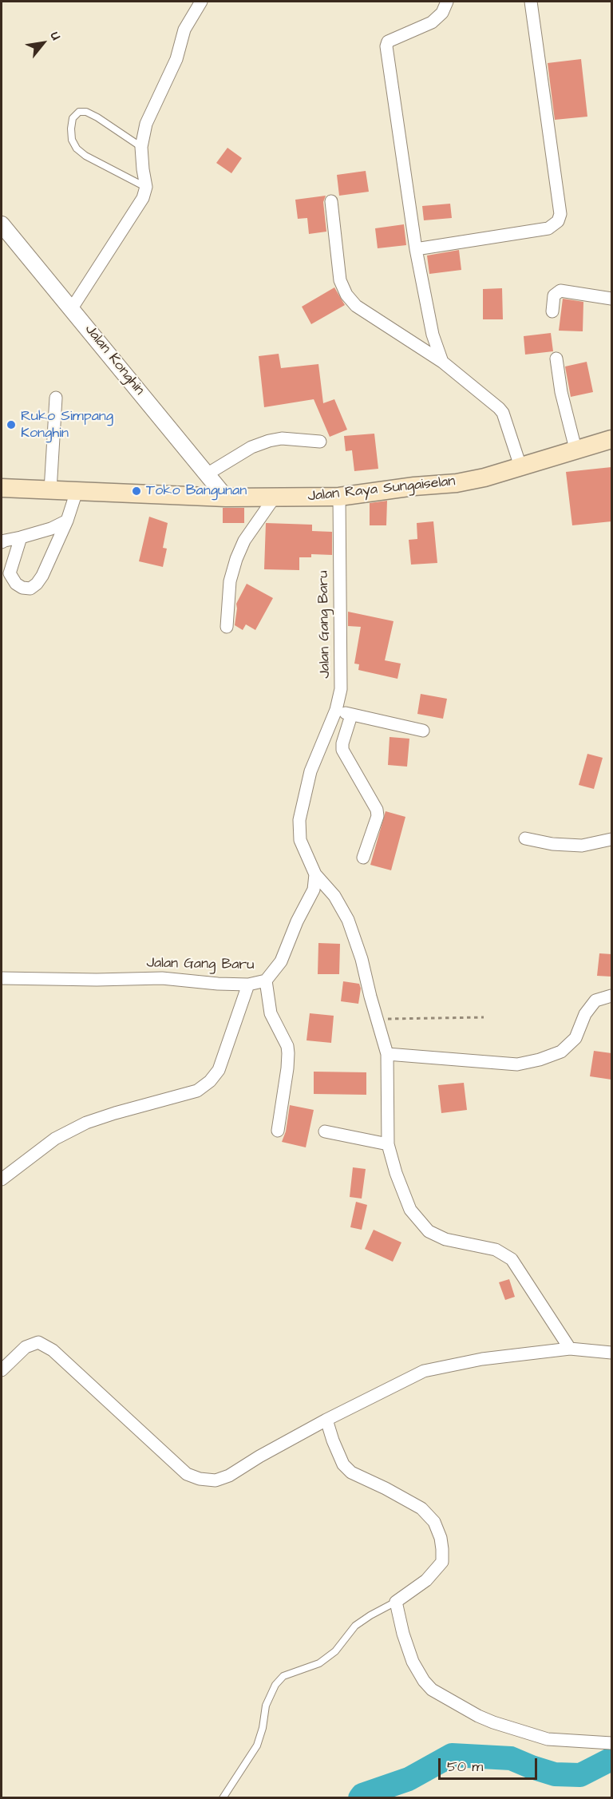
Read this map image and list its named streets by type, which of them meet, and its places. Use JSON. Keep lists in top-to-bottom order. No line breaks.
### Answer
{"streets":{"main road":["Jalan Raya Sungaiselan"],"street":["Jalan Konghin","Jalan Gang Baru"]},"crossings":[["Jalan Konghin","Jalan Raya Sungaiselan"],["Jalan Raya Sungaiselan","Jalan Gang Baru"]],"places":["Ruko Simpang Konghin","Toko Bangunan"],"scale_bar":"50 m","north":"top right"}
